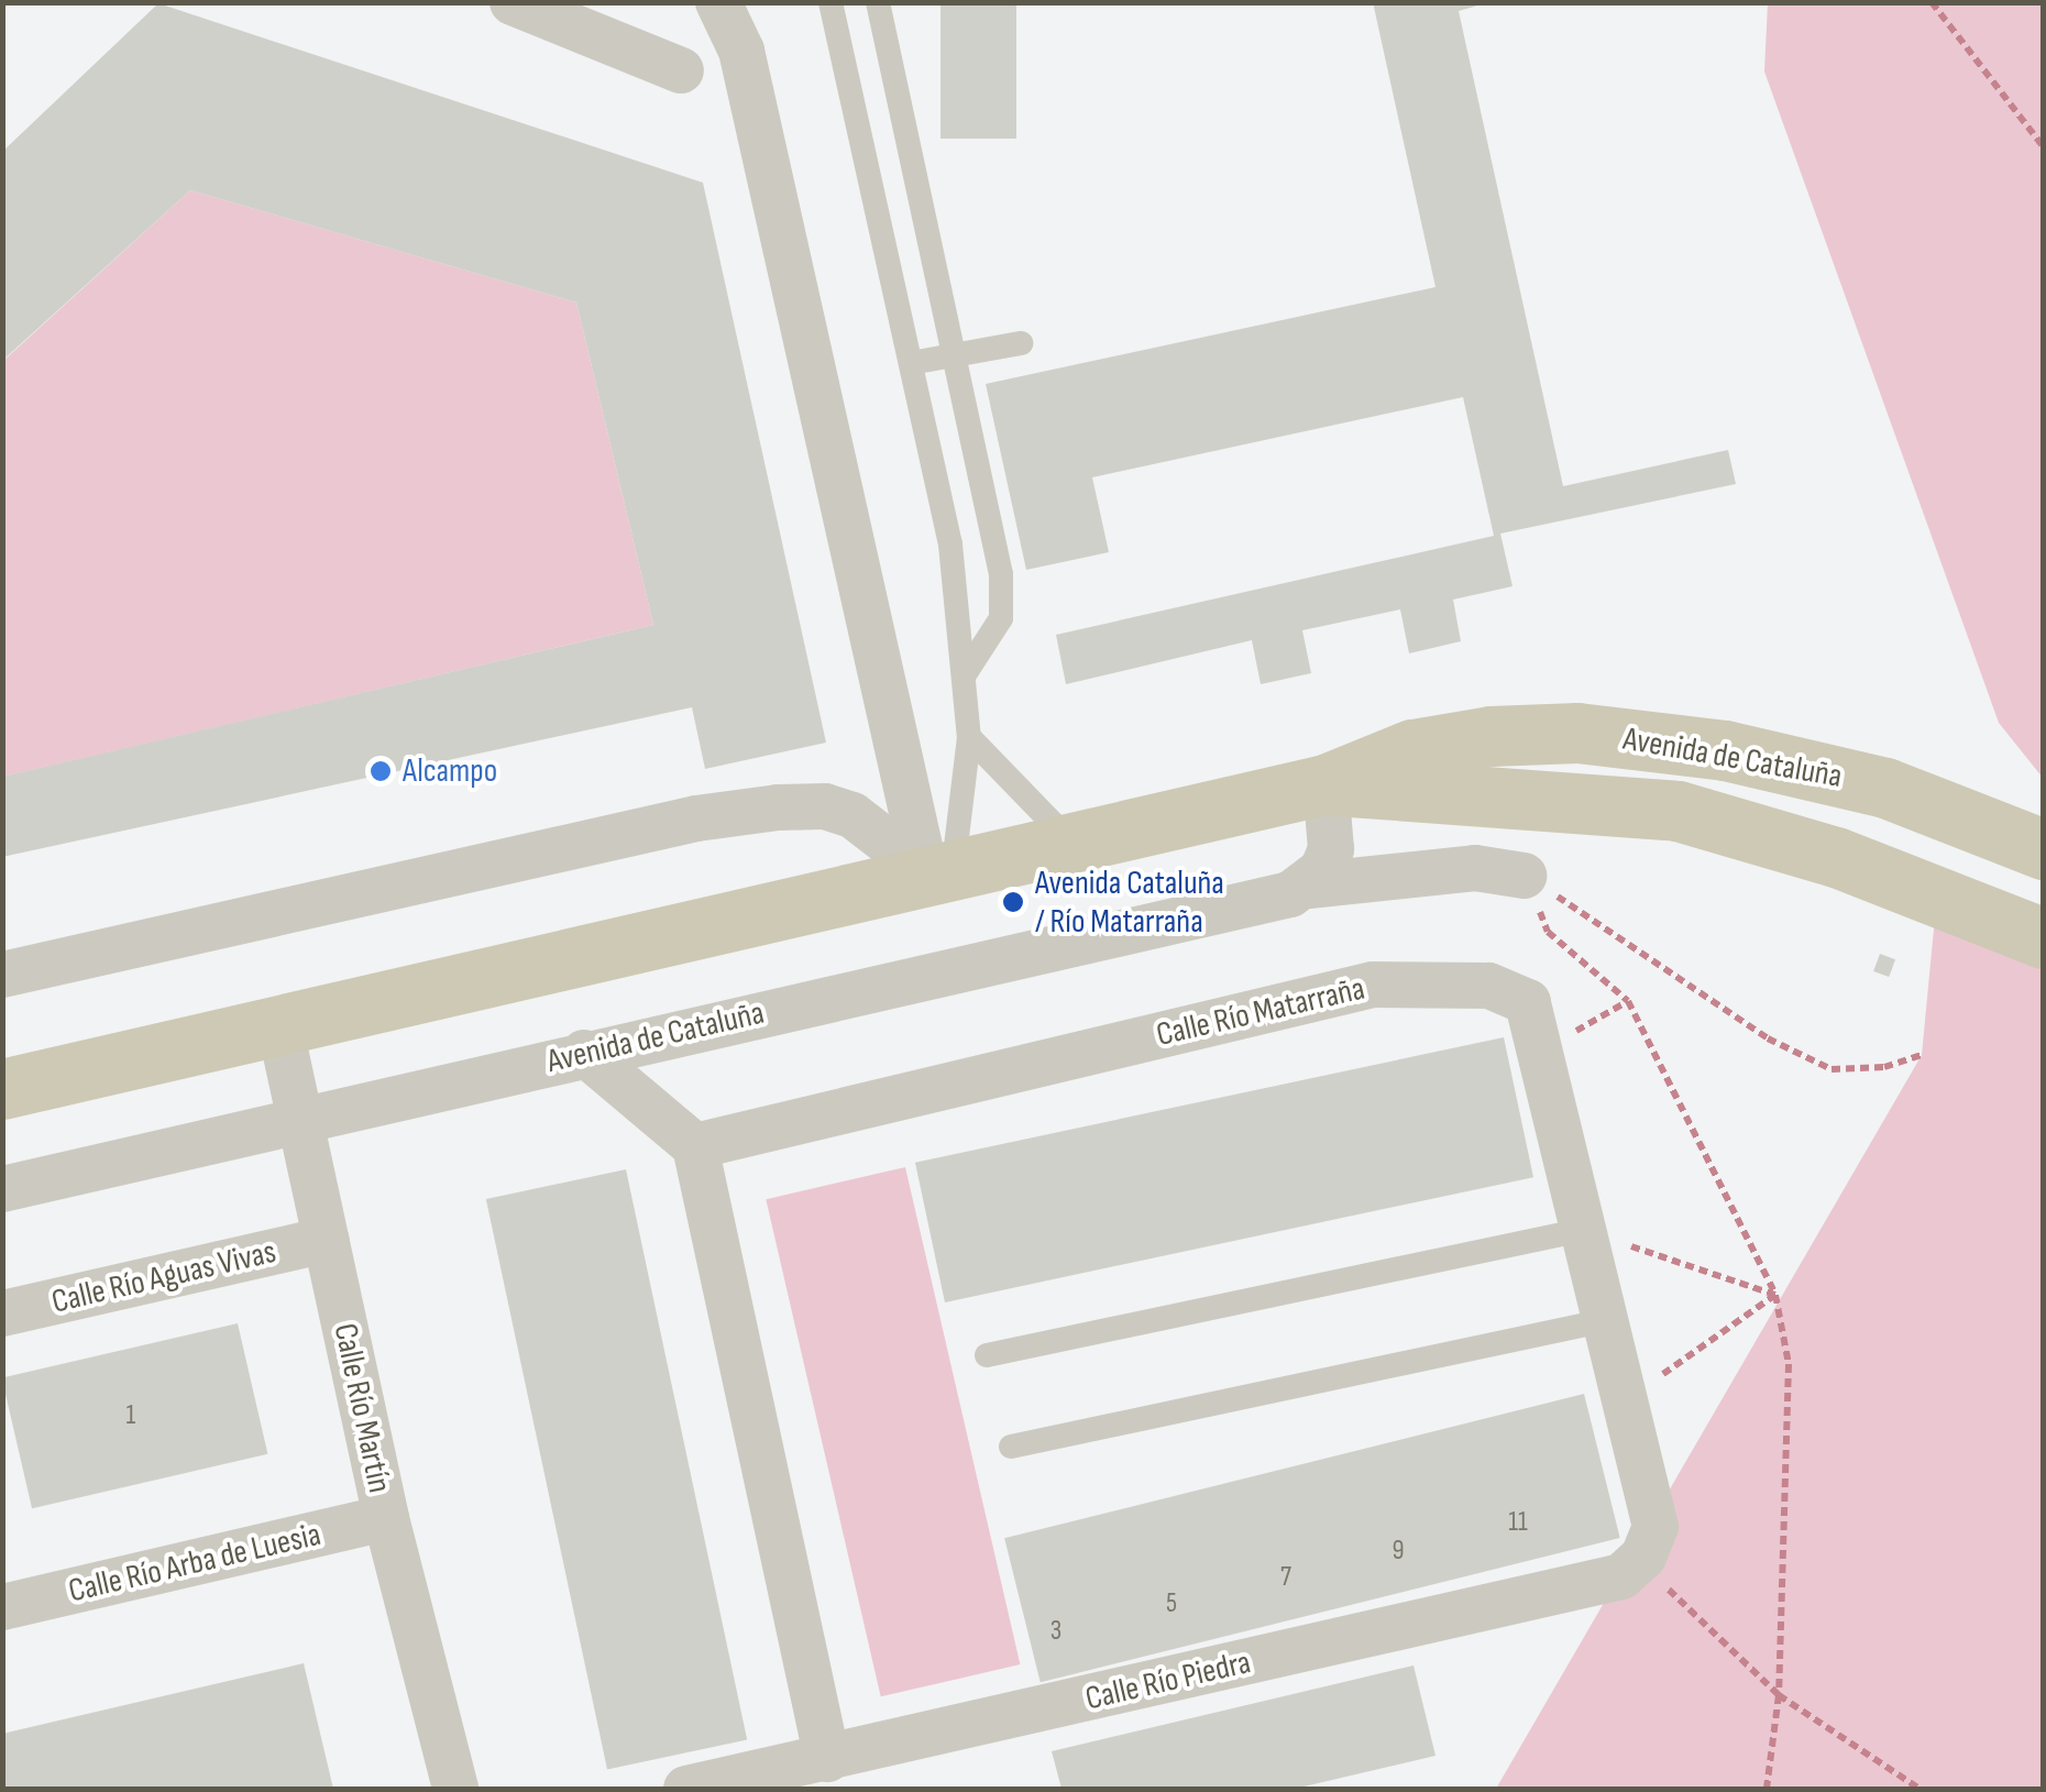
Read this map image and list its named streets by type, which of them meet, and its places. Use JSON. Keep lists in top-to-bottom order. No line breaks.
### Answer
{"streets":{"main road":["Avenida de Cataluña"],"street":["Calle Río Matarraña","Calle Río Aguas Vivas","Calle Río Martín","Calle Río Arba de Luesia","Calle Río Piedra"]},"crossings":[["Avenida de Cataluña","Calle Río Martín"],["Calle Río Matarraña","Calle Río Piedra"],["Calle Río Aguas Vivas","Calle Río Martín"],["Calle Río Martín","Calle Río Arba de Luesia"]],"places":["Alcampo","Avenida Cataluña / Río Matarraña"],"house_numbers":["1","11","9","7","5","3"]}
